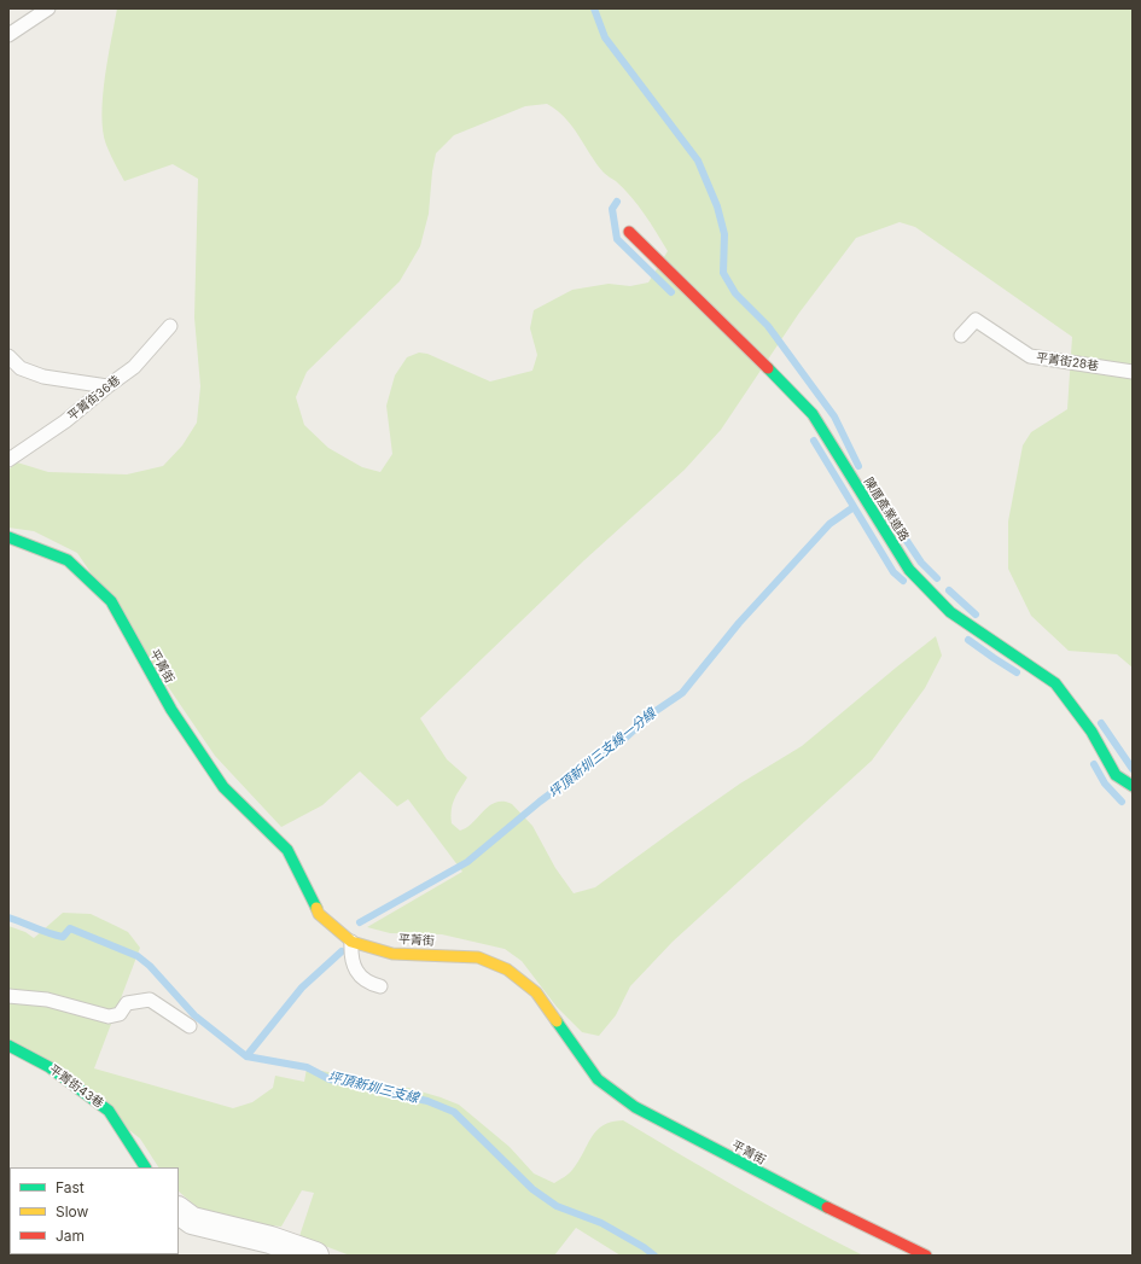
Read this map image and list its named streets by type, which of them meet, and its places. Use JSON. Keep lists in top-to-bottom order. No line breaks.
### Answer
{"streets":{"street":["陳厝產業道路","平菁街","平菁街43巷"],"lane":["平菁街28巷","平菁街36巷"]},"water":["坪頂新圳三支線一分線","坪頂新圳三支線"],"legend":["Fast","Slow","Jam"]}
